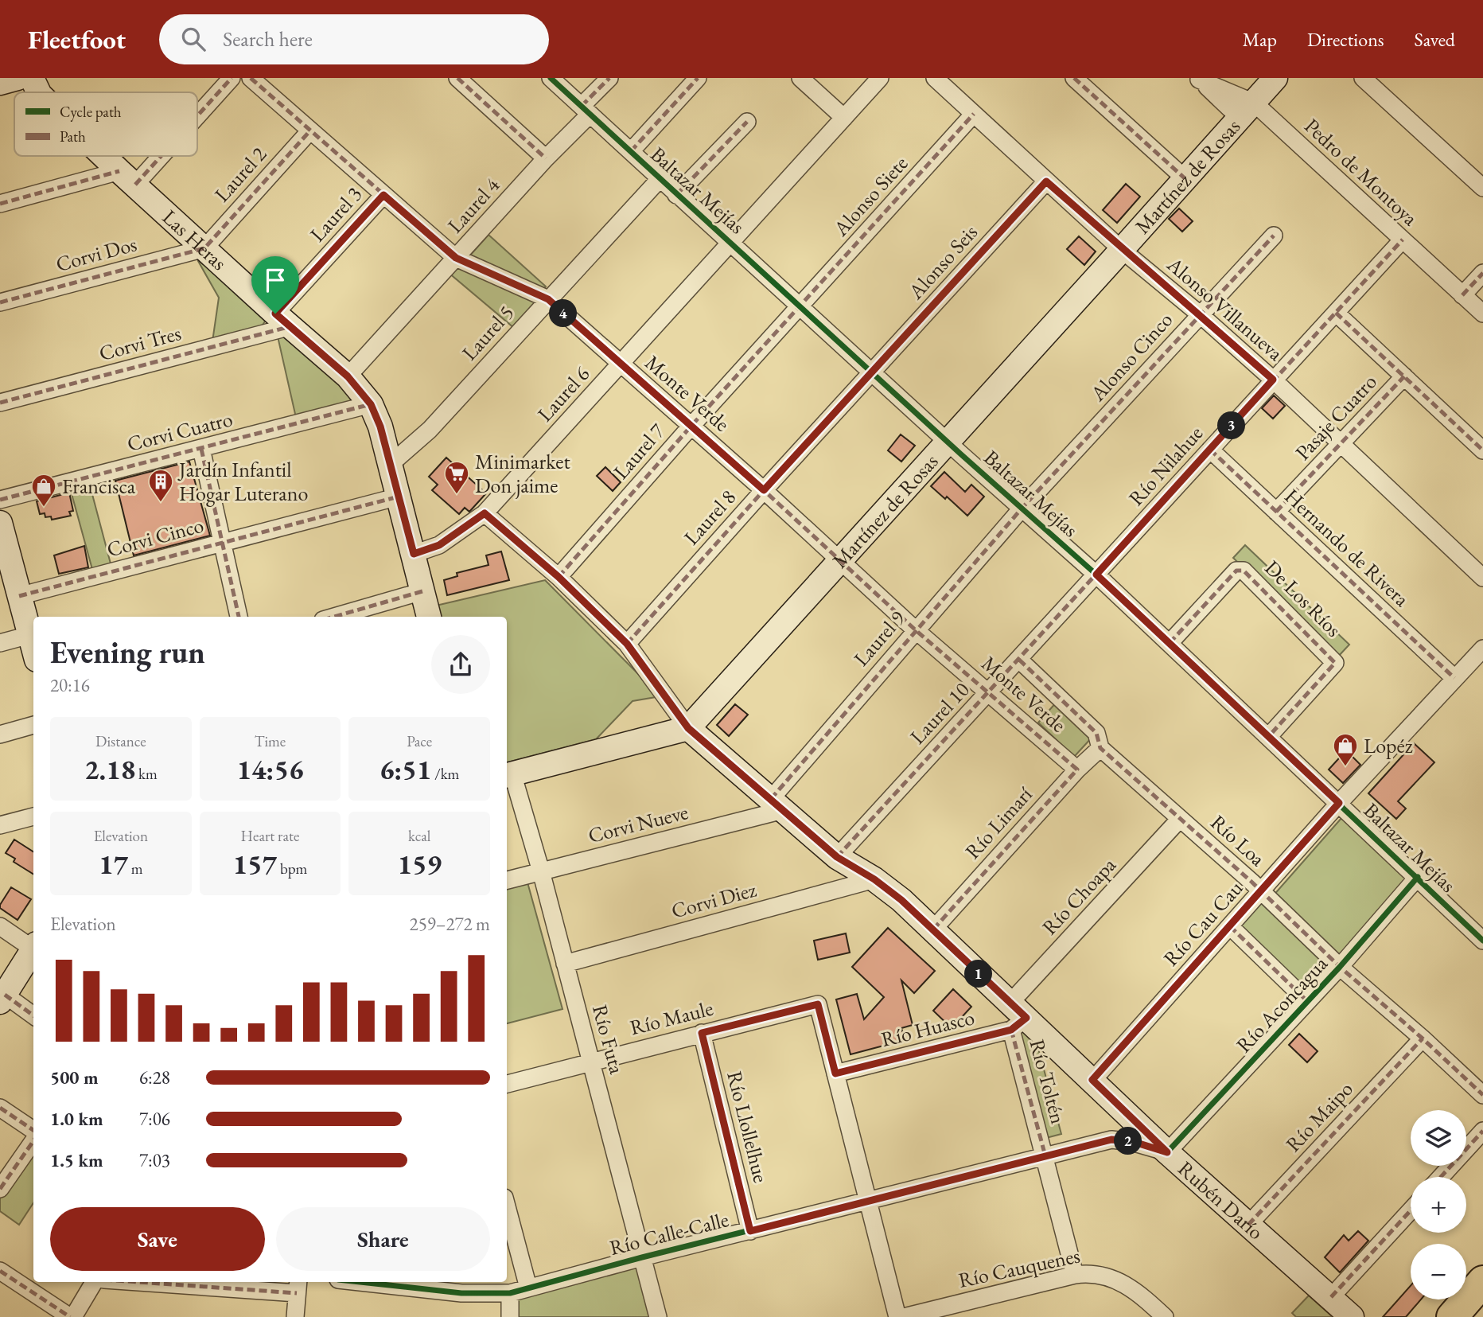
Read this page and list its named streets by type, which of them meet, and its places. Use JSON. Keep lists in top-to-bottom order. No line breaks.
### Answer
{"streets":{"street":["Pedro de Montoya","Laurel 2","Martínez de Rosas","Baltazar Mejías","Alonso Siete","Laurel 4","Laurel 3","Las Heras","Corvi Dos","Alonso Seis","Alonso Villanueva","Laurel 5","Corvi Tres","Alonso Cinco","Monte Verde","Laurel 6","Pasaje Cuatro","Corvi Cuatro","Laurel 7","Río Nilahue","Laurel 8","Corvi Cinco","Hernando de Rivera","De Los Ríos","Laurel 9","Laurel 10","Río Limarí","Corvi Nueve","Río Loa","Río Choapa","Corvi Diez","Río Cau Cau","Río Aconcagua","Río Maule","Río Huasco","Río Futa","Río Toltén","Río Maipo","Río Llollelhue","Rubén Darío","Río Calle-Calle","Río Cauquenes"]},"crossings":[["Pedro de Montoya","Martínez de Rosas"],["Pedro de Montoya","Río Nilahue"],["Laurel 2","Las Heras"],["Laurel 2","Corvi Dos"],["Laurel 2","Monte Verde"],["Martínez de Rosas","Baltazar Mejías"],["Martínez de Rosas","Alonso Villanueva"],["Martínez de Rosas","Monte Verde"],["Martínez de Rosas","Rubén Darío"],["Baltazar Mejías","Alonso Siete"],["Baltazar Mejías","Laurel 4"],["Baltazar Mejías","Alonso Seis"],["Baltazar Mejías","Laurel 5"],["Baltazar Mejías","Alonso Cinco"],["Baltazar Mejías","Laurel 6"],["Baltazar Mejías","Laurel 7"],["Baltazar Mejías","Río Nilahue"],["Baltazar Mejías","Laurel 8"],["Baltazar Mejías","De Los Ríos"],["Baltazar Mejías","Laurel 9"],["Baltazar Mejías","Laurel 10"],["Baltazar Mejías","Río Cau Cau"],["Baltazar Mejías","Río Aconcagua"],["Alonso Siete","Alonso Villanueva"],["Alonso Siete","Laurel 7"],["Laurel 4","Las Heras"],["Laurel 4","Monte Verde"],["Laurel 3","Las Heras"],["Laurel 3","Corvi Tres"],["Laurel 3","Monte Verde"],["Las Heras","Corvi Dos"],["Las Heras","Laurel 5"],["Las Heras","Corvi Tres"],["Las Heras","Laurel 6"],["Las Heras","Corvi Cuatro"],["Las Heras","Corvi Cinco"],["Alonso Seis","Alonso Villanueva"],["Alonso Seis","Laurel 8"],["Alonso Villanueva","Alonso Cinco"],["Alonso Villanueva","Pasaje Cuatro"],["Alonso Villanueva","Río Nilahue"],["Laurel 5","Monte Verde"],["Alonso Cinco","Laurel 9"],["Monte Verde","Laurel 6"],["Monte Verde","Laurel 7"],["Monte Verde","Laurel 8"],["Monte Verde","Laurel 9"],["Monte Verde","Laurel 10"],["Monte Verde","Río Limarí"],["Laurel 6","Rubén Darío"],["Pasaje Cuatro","Hernando de Rivera"],["Laurel 7","Rubén Darío"],["Río Nilahue","Hernando de Rivera"],["Río Nilahue","Laurel 10"],["Laurel 8","Rubén Darío"],["Hernando de Rivera","Río Cau Cau"],["Laurel 9","Corvi Nueve"],["Laurel 9","Rubén Darío"],["Laurel 10","Río Loa"],["Laurel 10","Rubén Darío"],["Río Limarí","Río Loa"],["Río Limarí","Rubén Darío"],["Corvi Nueve","Río Futa"],["Corvi Nueve","Rubén Darío"],["Río Loa","Río Choapa"],["Río Loa","Río Cau Cau"],["Río Loa","Río Aconcagua"],["Río Loa","Río Maipo"],["Río Choapa","Río Huasco"],["Río Choapa","Río Toltén"],["Río Choapa","Rubén Darío"],["Corvi Diez","Río Futa"],["Corvi Diez","Rubén Darío"],["Río Cau Cau","Rubén Darío"],["Río Aconcagua","Rubén Darío"],["Río Aconcagua","Río Calle-Calle"],["Río Maule","Río Huasco"],["Río Maule","Río Futa"],["Río Maule","Río Llollelhue"],["Río Huasco","Río Toltén"],["Río Huasco","Rubén Darío"],["Río Futa","Río Calle-Calle"],["Río Toltén","Rubén Darío"],["Río Toltén","Río Calle-Calle"],["Río Toltén","Río Cauquenes"],["Río Maipo","Rubén Darío"],["Río Llollelhue","Río Calle-Calle"],["Rubén Darío","Río Calle-Calle"]],"places":{"supermarket":["Minimarket Don jaime"],"building":["Jardín Infantil Hogar Luterano"],"shop":["Francisca","Lopéz"]},"legend":["Cycle path","Path"],"page":{"header":"Fleetfoot","search":"Search here","nav":["Map","Directions","Saved"],"pins":["4","3","1","2"],"heading":["Evening run","20:16"],"stats":[["Distance","2.18 km"],["Time","14:56"],["Pace","6:51 /km"],["Elevation","17 m"],["Heart rate","157 bpm"],["kcal","159"]],"chart":["Elevation","259–272 m"],"list":[{"name":"500 m","note":"6:28"},{"name":"1.0 km","note":"7:06"},{"name":"1.5 km","note":"7:03"}],"map_buttons":["+","−"],"buttons":["Save","Share"]}}
